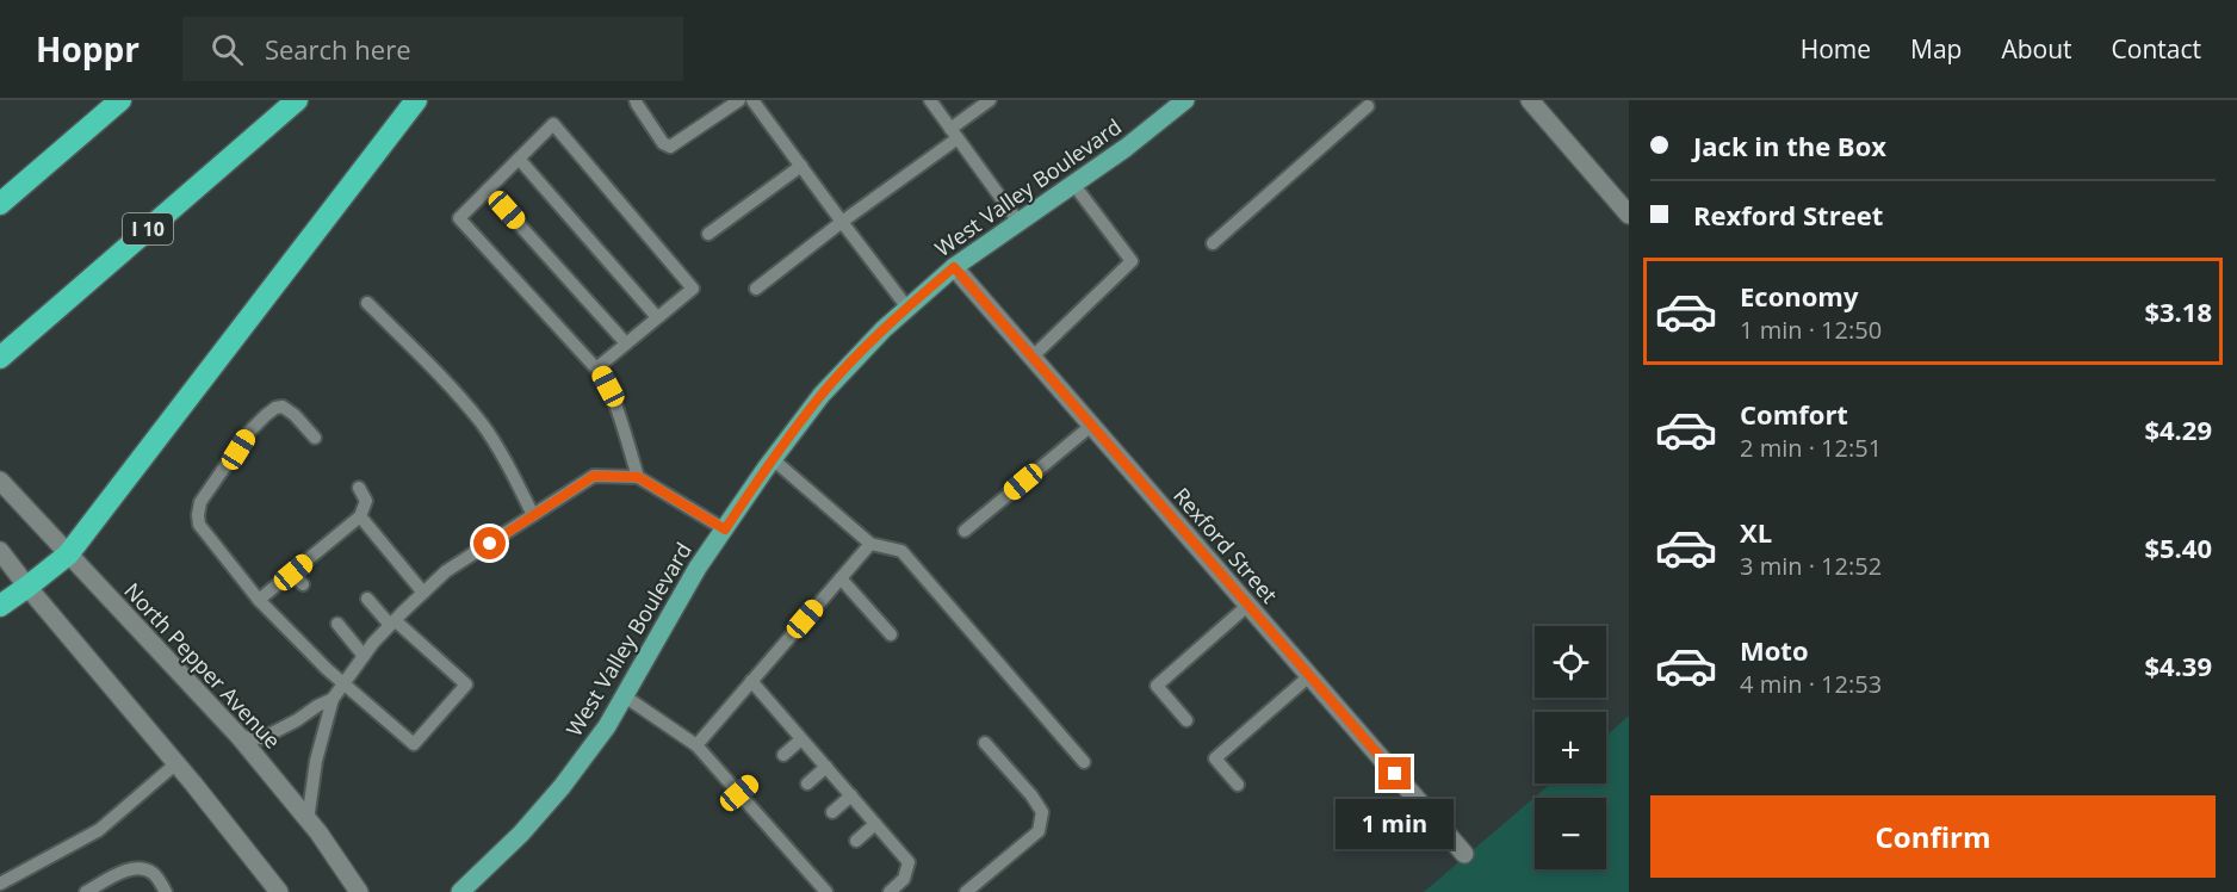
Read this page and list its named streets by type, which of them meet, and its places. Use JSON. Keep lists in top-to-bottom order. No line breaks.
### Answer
{"streets":{"highway":["I 10"],"main road":["West Valley Boulevard","Rexford Street","North Pepper Avenue"]},"crossings":[["West Valley Boulevard","Rexford Street"]],"page":{"header":"Hoppr","search":"Search here","nav":["Home","Map","About","Contact"],"banner":["Jack in the Box","Rexford Street"],"list":[{"name":"Economy","note":"1 min · 12:50","value":"$3.18"},{"name":"Comfort","note":"2 min · 12:51","value":"$4.29"},{"name":"XL","note":"3 min · 12:52","value":"$5.40"},{"name":"Moto","note":"4 min · 12:53","value":"$4.39"}],"map_buttons":["+","−"],"buttons":"Confirm","bubble":"1 min"}}
